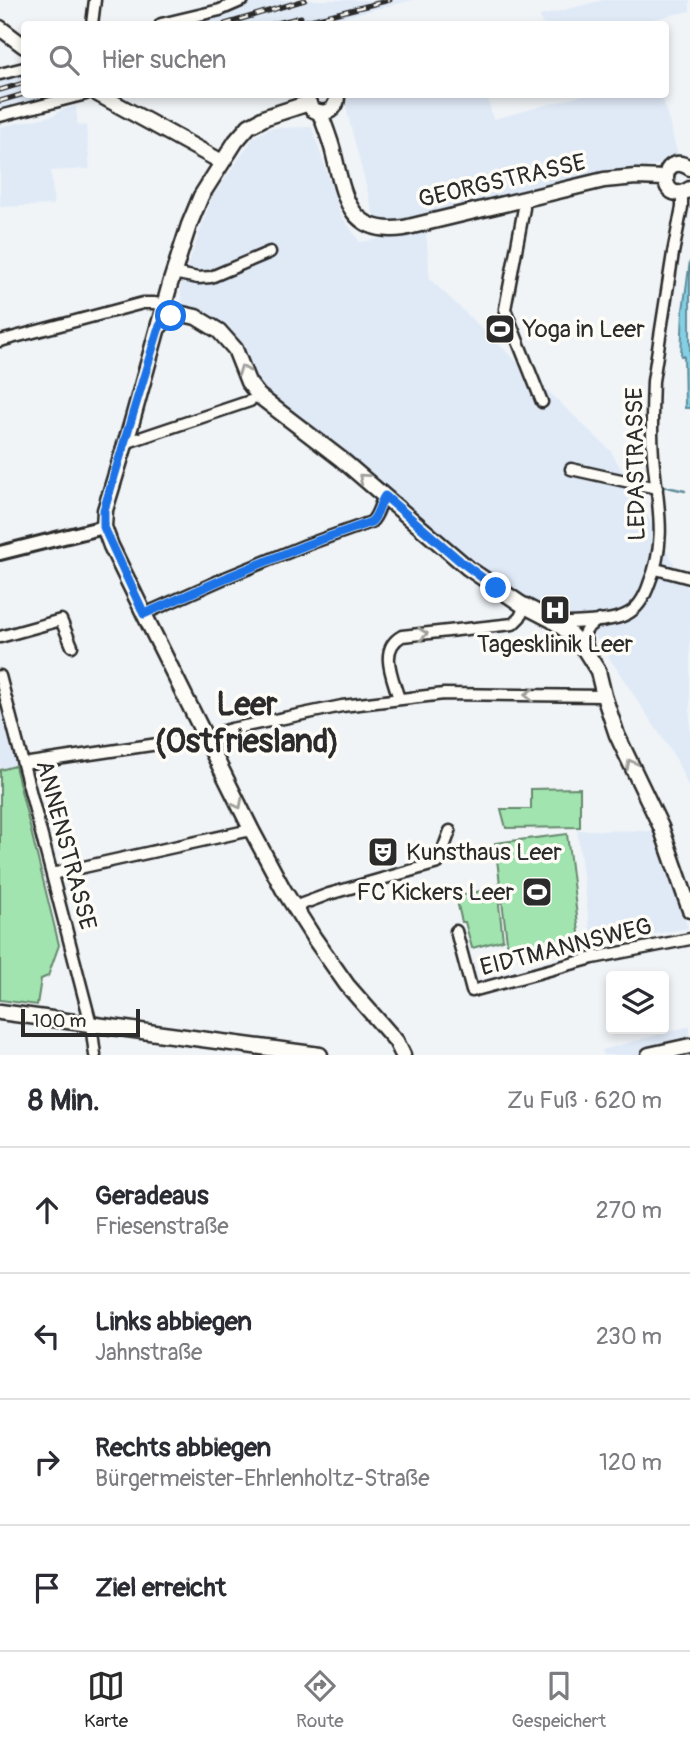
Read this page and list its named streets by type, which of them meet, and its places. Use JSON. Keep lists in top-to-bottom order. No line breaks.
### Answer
{"streets":{"main road":["GEORGSTRASSE"],"street":["LEDASTRASSE","ANNENSTRASSE","EIDTMANNSWEG"]},"districts":["Leer (Ostfriesland)"],"places":{"sports":["Yoga in Leer","FC Kickers Leer"],"hospital":["Tagesklinik Leer"],"theatre":["Kunsthaus Leer"]},"scale_bar":"100 m","page":{"search":"Hier suchen","scale":"100 m","heading":["8 Min.","Zu Fuß · 620 m"],"list":[["Geradeaus","Friesenstraße","270 m"],["Links abbiegen","Jahnstraße","230 m"],["Rechts abbiegen","Bürgermeister-Ehrlenholtz-Straße","120 m"],"Ziel erreicht"],"nav":["Karte","Route","Gespeichert"]}}
